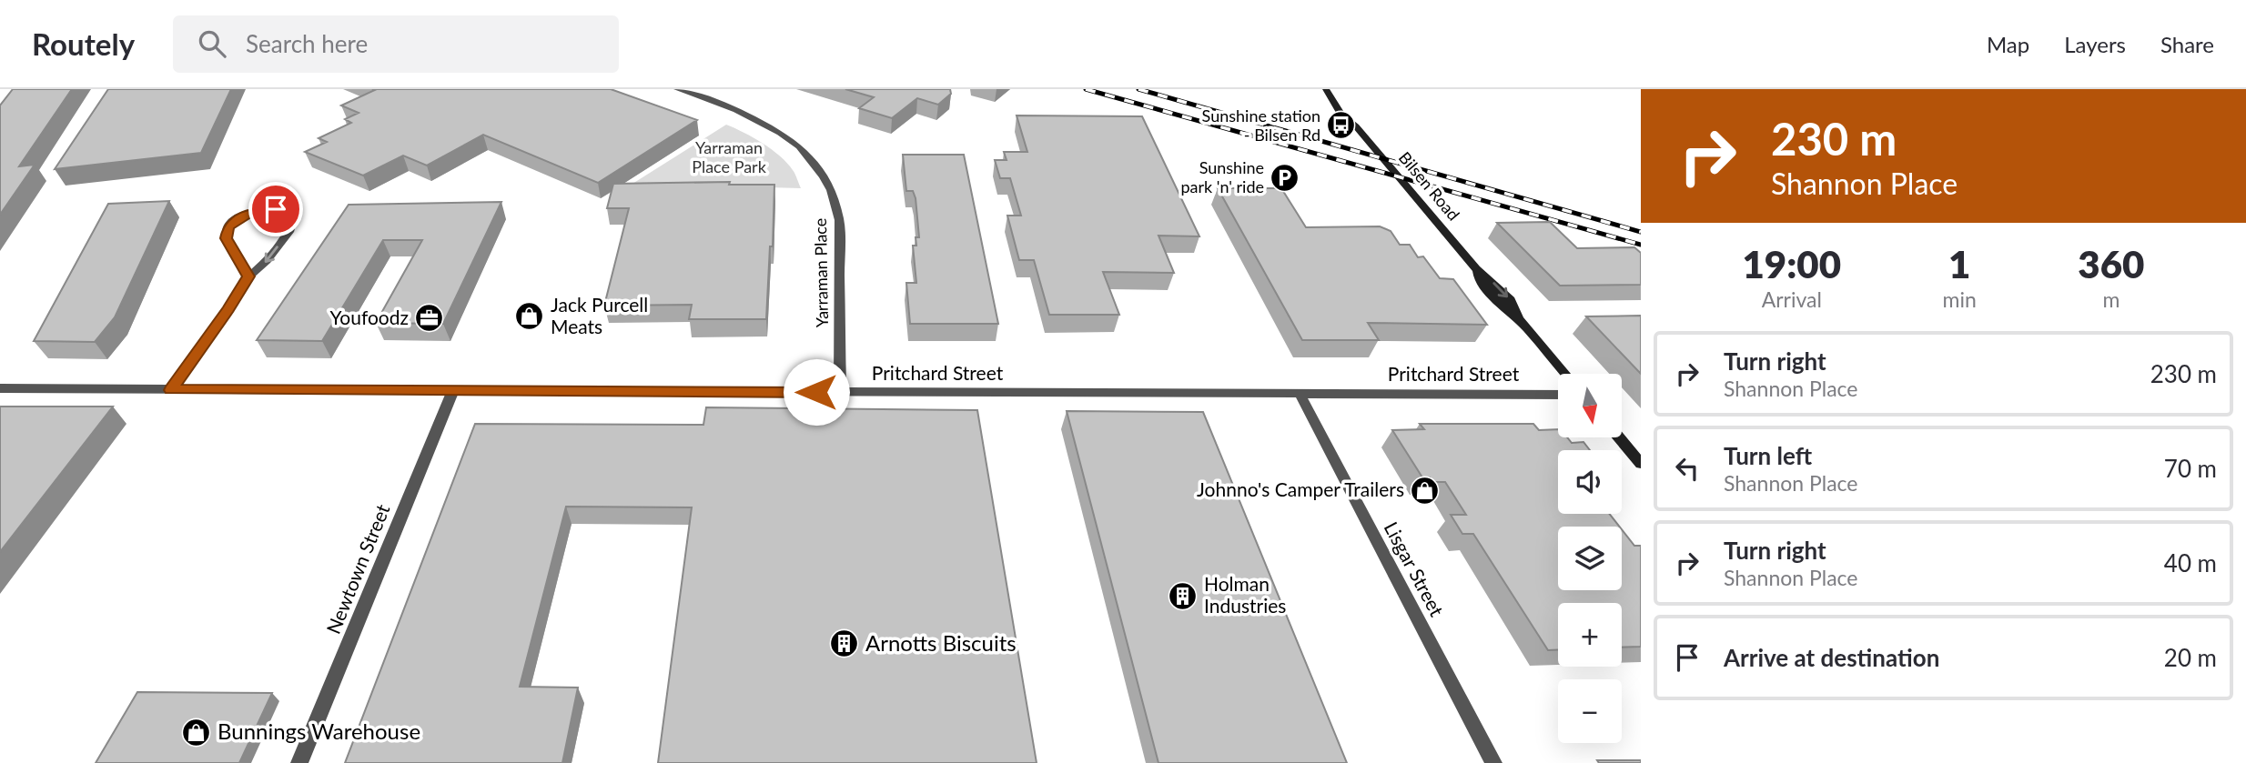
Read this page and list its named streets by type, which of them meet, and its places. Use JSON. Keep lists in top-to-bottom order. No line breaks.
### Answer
{"streets":{"street":["Bilsen Road","Yarraman Place","Pritchard Street","Newtown Street","Lisgar Street"]},"crossings":[["Yarraman Place","Pritchard Street"],["Pritchard Street","Newtown Street"],["Pritchard Street","Lisgar Street"]],"parks":["Yarraman Place Park"],"places":{"bus stop":["Sunshine station - Bilsen Rd"],"parking":["Sunshine park 'n' ride"],"shop":["Jack Purcell Meats","Johnno's Camper Trailers","Bunnings Warehouse"],"office":["Youfoodz"],"building":["Holman Industries","Arnotts Biscuits"]},"north":"bottom","page":{"header":"Routely","search":"Search here","nav":["Map","Layers","Share"],"turn":["230 m","Shannon Place"],"eta":["19:00","Arrival","1","min","360","m"],"list":[{"name":"Turn right","note":"Shannon Place","value":"230 m"},{"name":"Turn left","note":"Shannon Place","value":"70 m"},{"name":"Turn right","note":"Shannon Place","value":"40 m"},{"name":"Arrive at destination","value":"20 m"}],"map_buttons":["+","−"]}}
